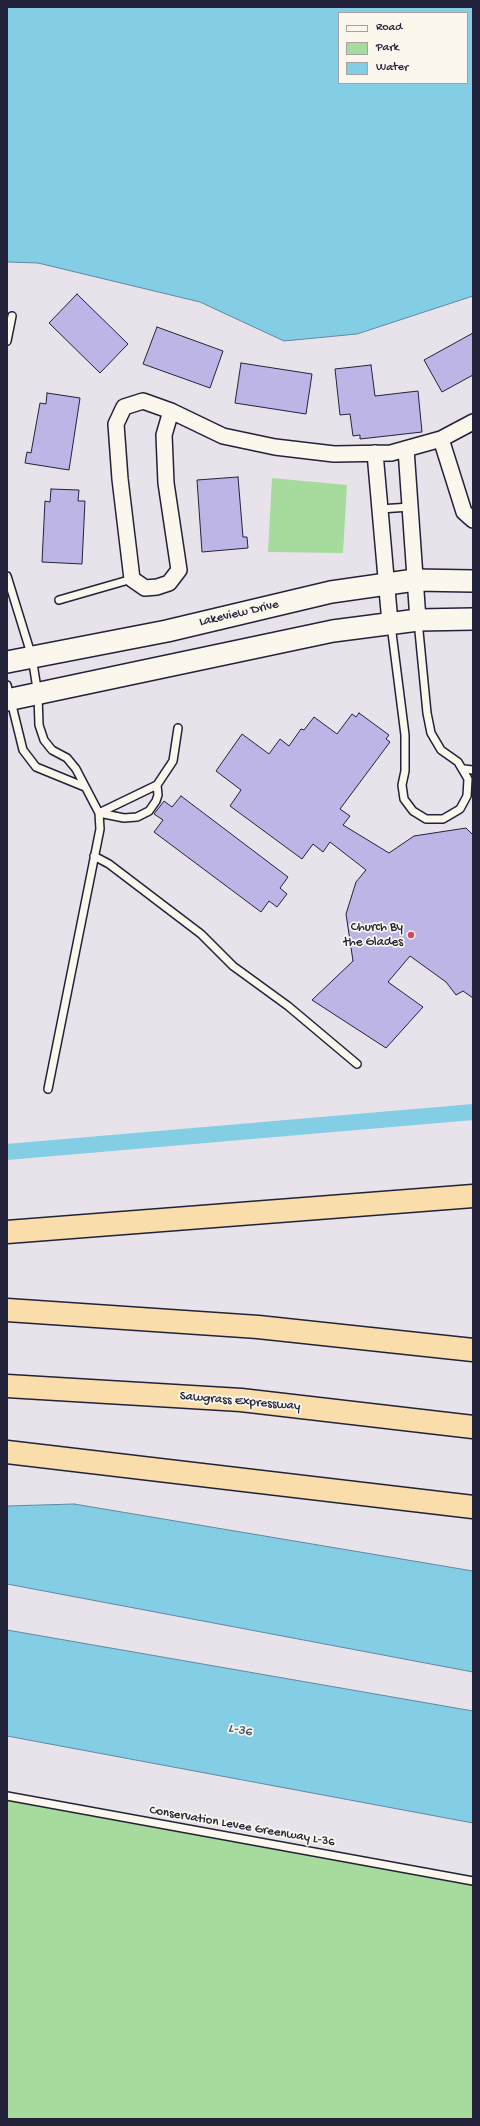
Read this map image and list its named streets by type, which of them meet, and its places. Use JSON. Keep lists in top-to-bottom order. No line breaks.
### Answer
{"streets":{"highway":["Sawgrass Expressway"],"street":["Lakeview Drive"],"lane":["Conservation Levee Greenway L-36"]},"water":["L-36"],"places":["Church By the Glades"],"legend":["Road","Park","Water"]}
